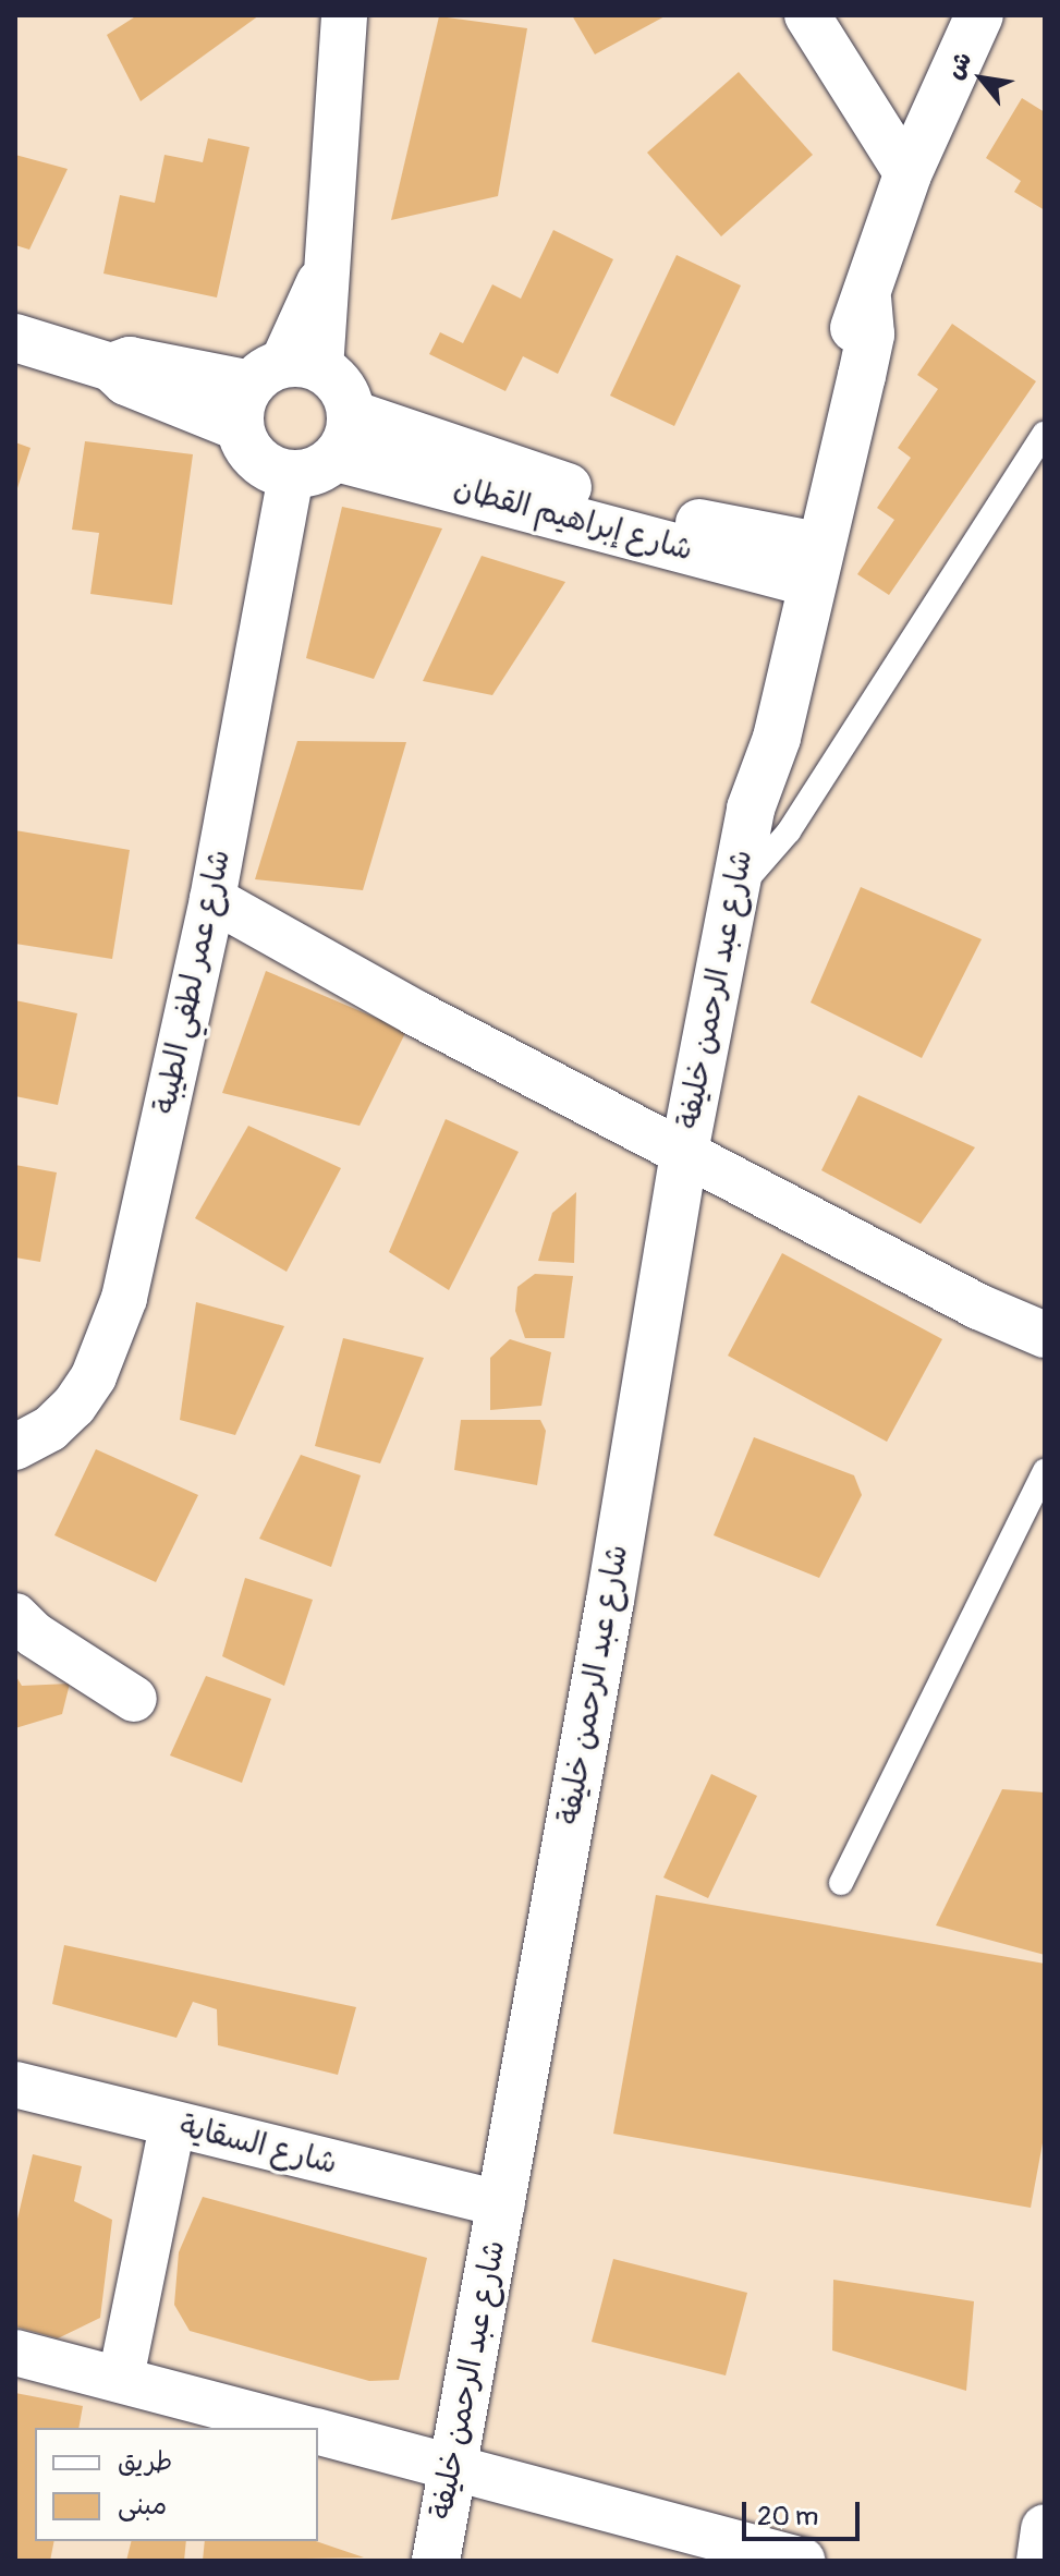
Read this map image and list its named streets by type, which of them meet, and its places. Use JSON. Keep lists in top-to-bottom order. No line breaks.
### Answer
{"streets":{"street":["شارع إبراهيم القطان","شارع عمر لطفي الطيبة","شارع عبد الرحمن خليفة","شارع السقاية"]},"crossings":[["شارع إبراهيم القطان","شارع عبد الرحمن خليفة"],["شارع عبد الرحمن خليفة","شارع السقاية"]],"legend":["طريق","مبنى"],"scale_bar":"20 m","north":"top left"}
